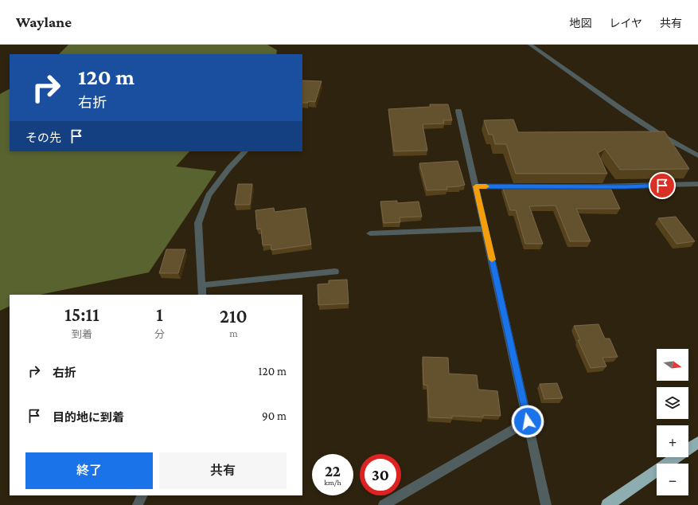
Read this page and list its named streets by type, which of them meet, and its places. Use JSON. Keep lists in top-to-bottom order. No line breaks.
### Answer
{"north":"right","page":{"header":"Waylane","nav":["地図","レイヤ","共有"],"turn":["120 m","右折"],"then":"その先","eta":["15:11","到着","1","分","210","m"],"map_buttons":["+","−"],"list":[{"name":"右折","value":"120 m"},{"name":"目的地に到着","value":"90 m"}],"buttons":["終了","共有"],"speed":"22 km/h","limit":"30"}}
